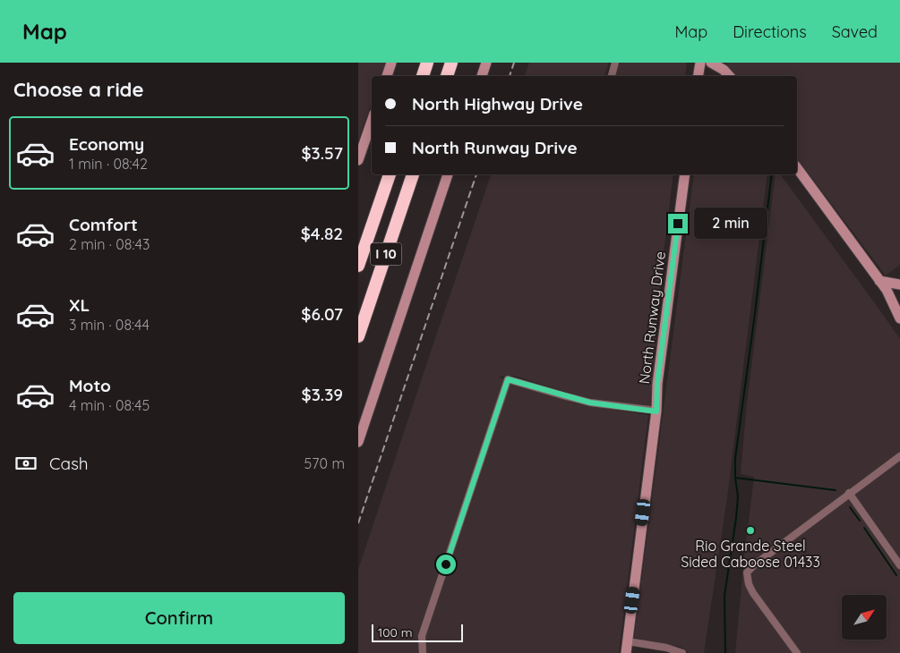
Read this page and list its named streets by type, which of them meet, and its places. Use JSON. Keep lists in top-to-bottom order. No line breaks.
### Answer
{"streets":{"highway":["I 10"],"street":["North Runway Drive"]},"places":["Rio Grande Steel Sided Caboose 01433"],"scale_bar":"100 m","north":"top right","page":{"header":"Map","nav":["Map","Directions","Saved"],"heading":"Choose a ride","banner":["North Highway Drive","North Runway Drive"],"list":[{"name":"Economy","note":"1 min · 08:42","value":"$3.57"},{"name":"Comfort","note":"2 min · 08:43","value":"$4.82"},{"name":"XL","note":"3 min · 08:44","value":"$6.07"},{"name":"Moto","note":"4 min · 08:45","value":"$3.39"}],"bubble":"2 min","pay":["Cash","570 m"],"buttons":"Confirm","scale":"100 m"}}
